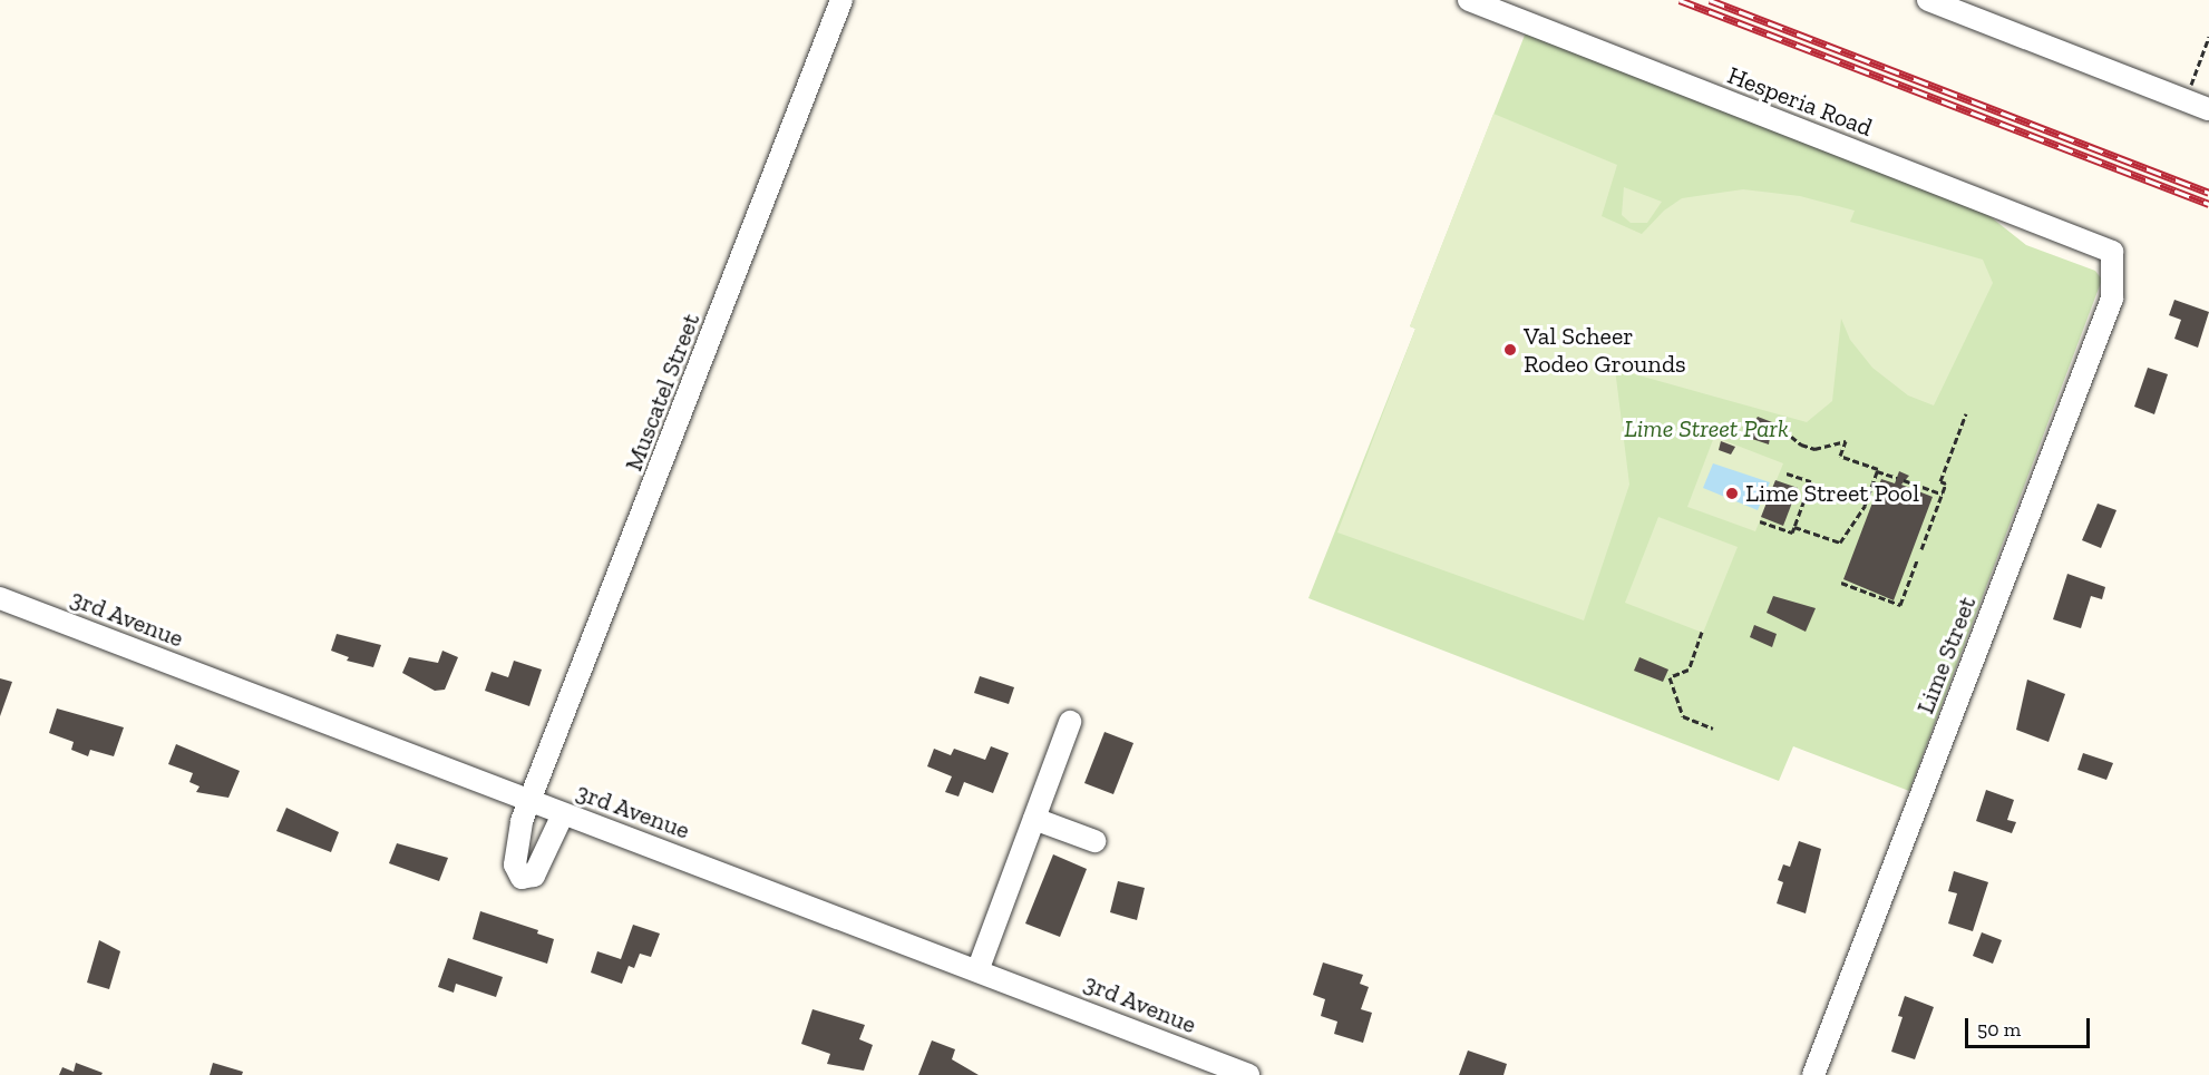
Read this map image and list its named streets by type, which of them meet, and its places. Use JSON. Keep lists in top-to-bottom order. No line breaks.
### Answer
{"streets":{"street":["Hesperia Road","Muscatel Street","3rd Avenue","Lime Street"]},"crossings":[["Hesperia Road","Lime Street"],["Muscatel Street","3rd Avenue"]],"parks":["Lime Street Park"],"places":["Val Scheer Rodeo Grounds","Lime Street Pool"],"scale_bar":"50 m"}
